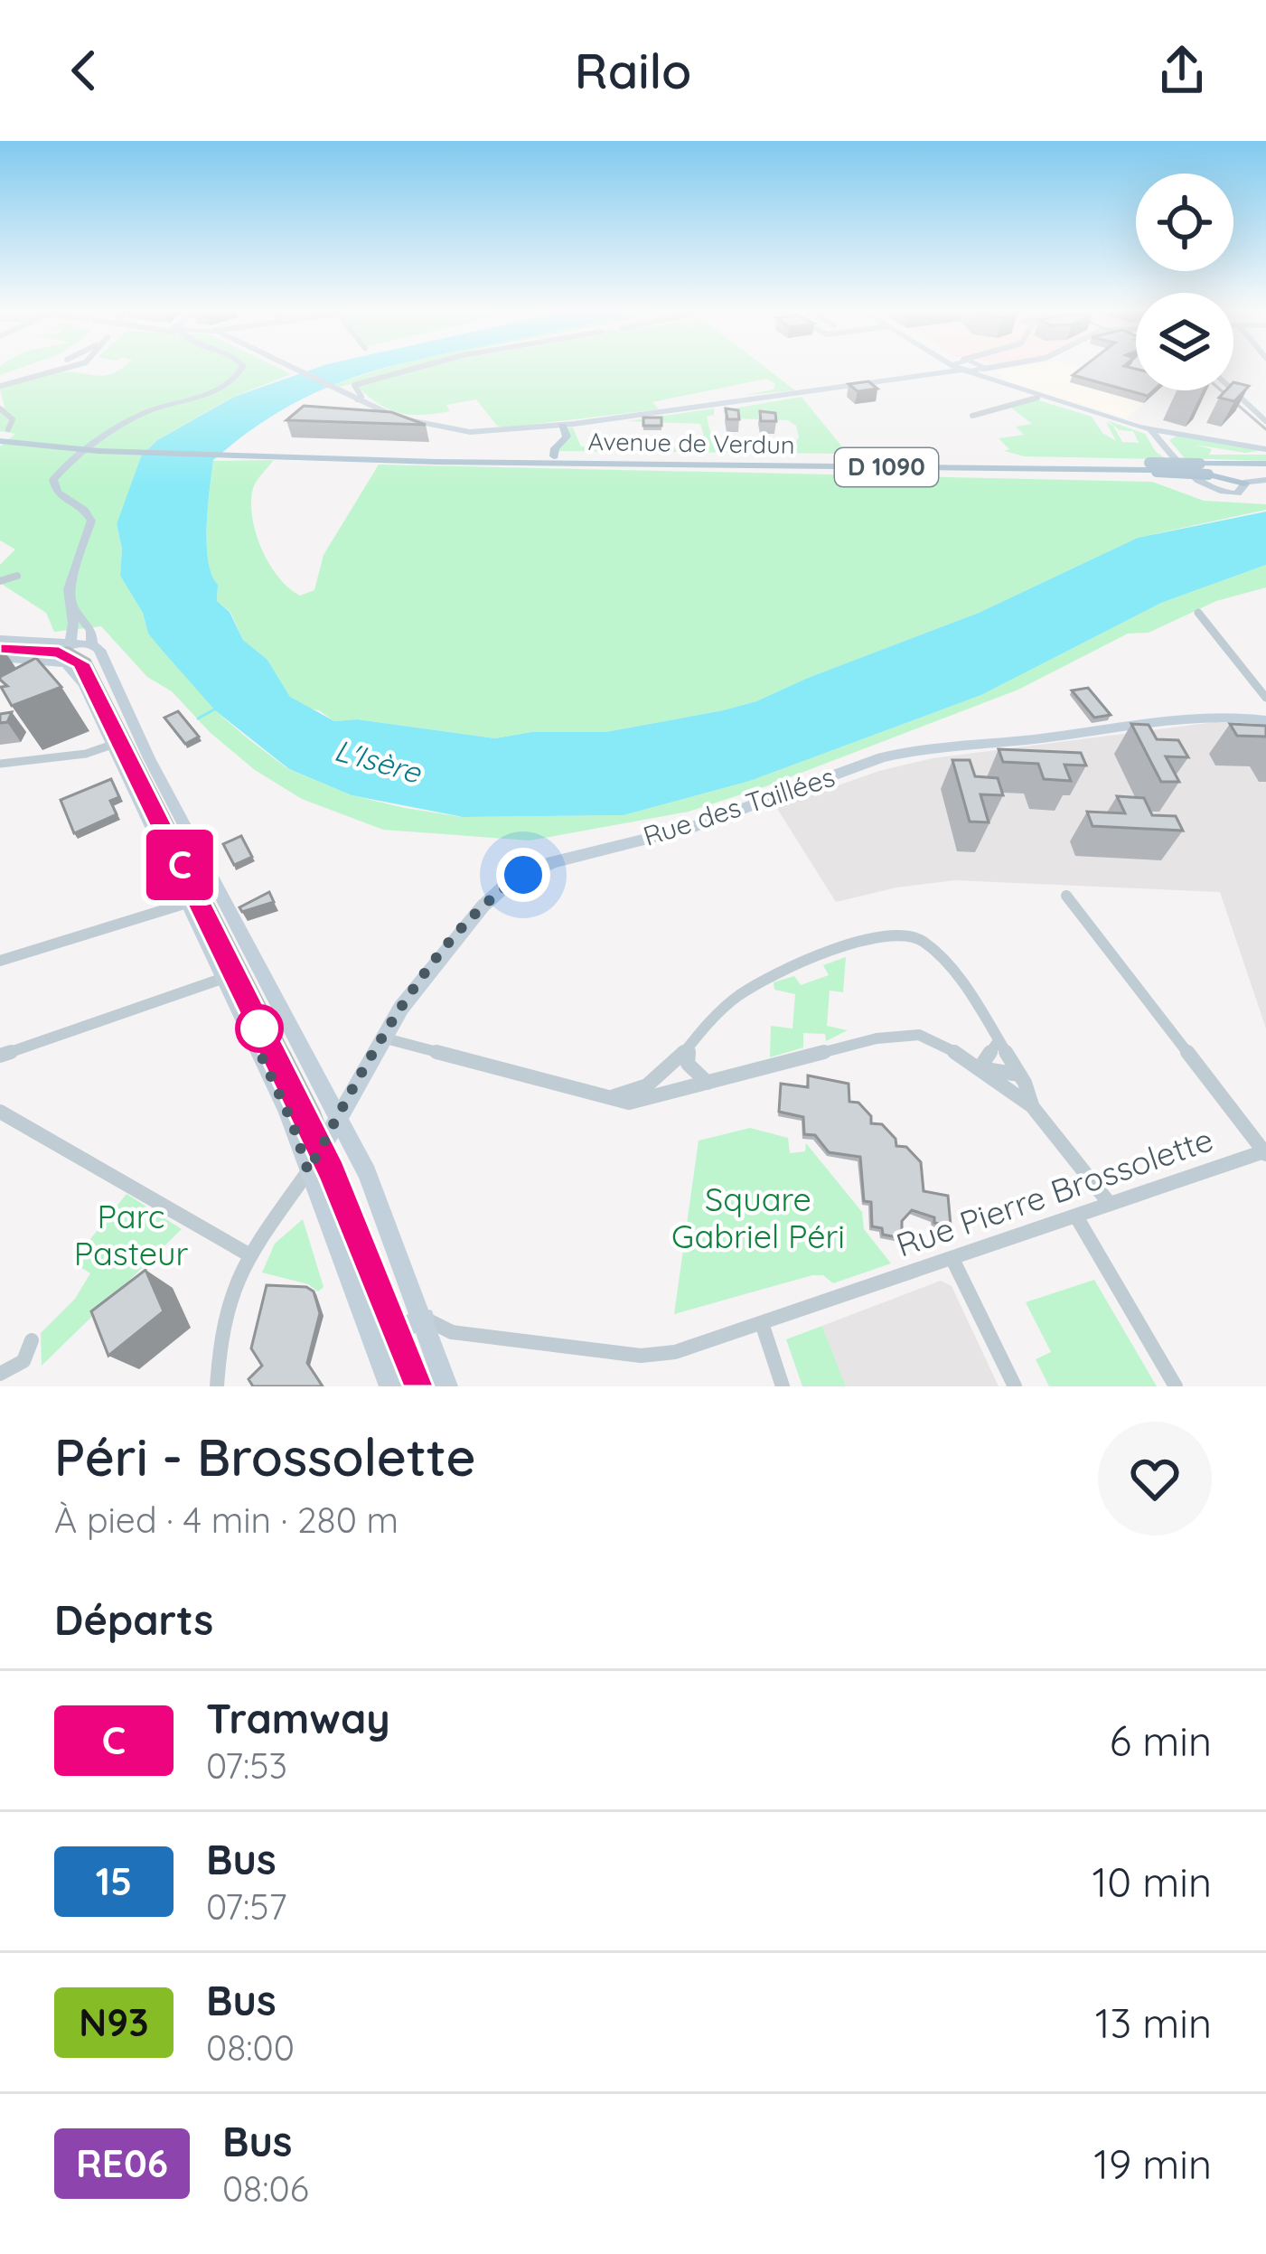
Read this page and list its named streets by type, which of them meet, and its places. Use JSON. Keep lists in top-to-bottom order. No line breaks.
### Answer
{"streets":{"main road":["Avenue de Verdun","D 1090"],"street":["Rue des Taillées","Rue Pierre Brossolette"]},"crossings":[["Avenue de Verdun","D 1090"]],"water":["L'Isère"],"parks":["Square Gabriel Péri","Parc Pasteur"],"lines":["tram line C"],"page":{"header":"Railo","on_map":"C","heading":[["Péri - Brossolette","À pied · 4 min · 280 m"],"Départs"],"list":[{"mark":"C","name":"Tramway","note":"07:53","value":"6 min"},{"mark":"15","name":"Bus","note":"07:57","value":"10 min"},{"mark":"N93","name":"Bus","note":"08:00","value":"13 min"},{"mark":"RE06","name":"Bus","note":"08:06","value":"19 min"}]}}
